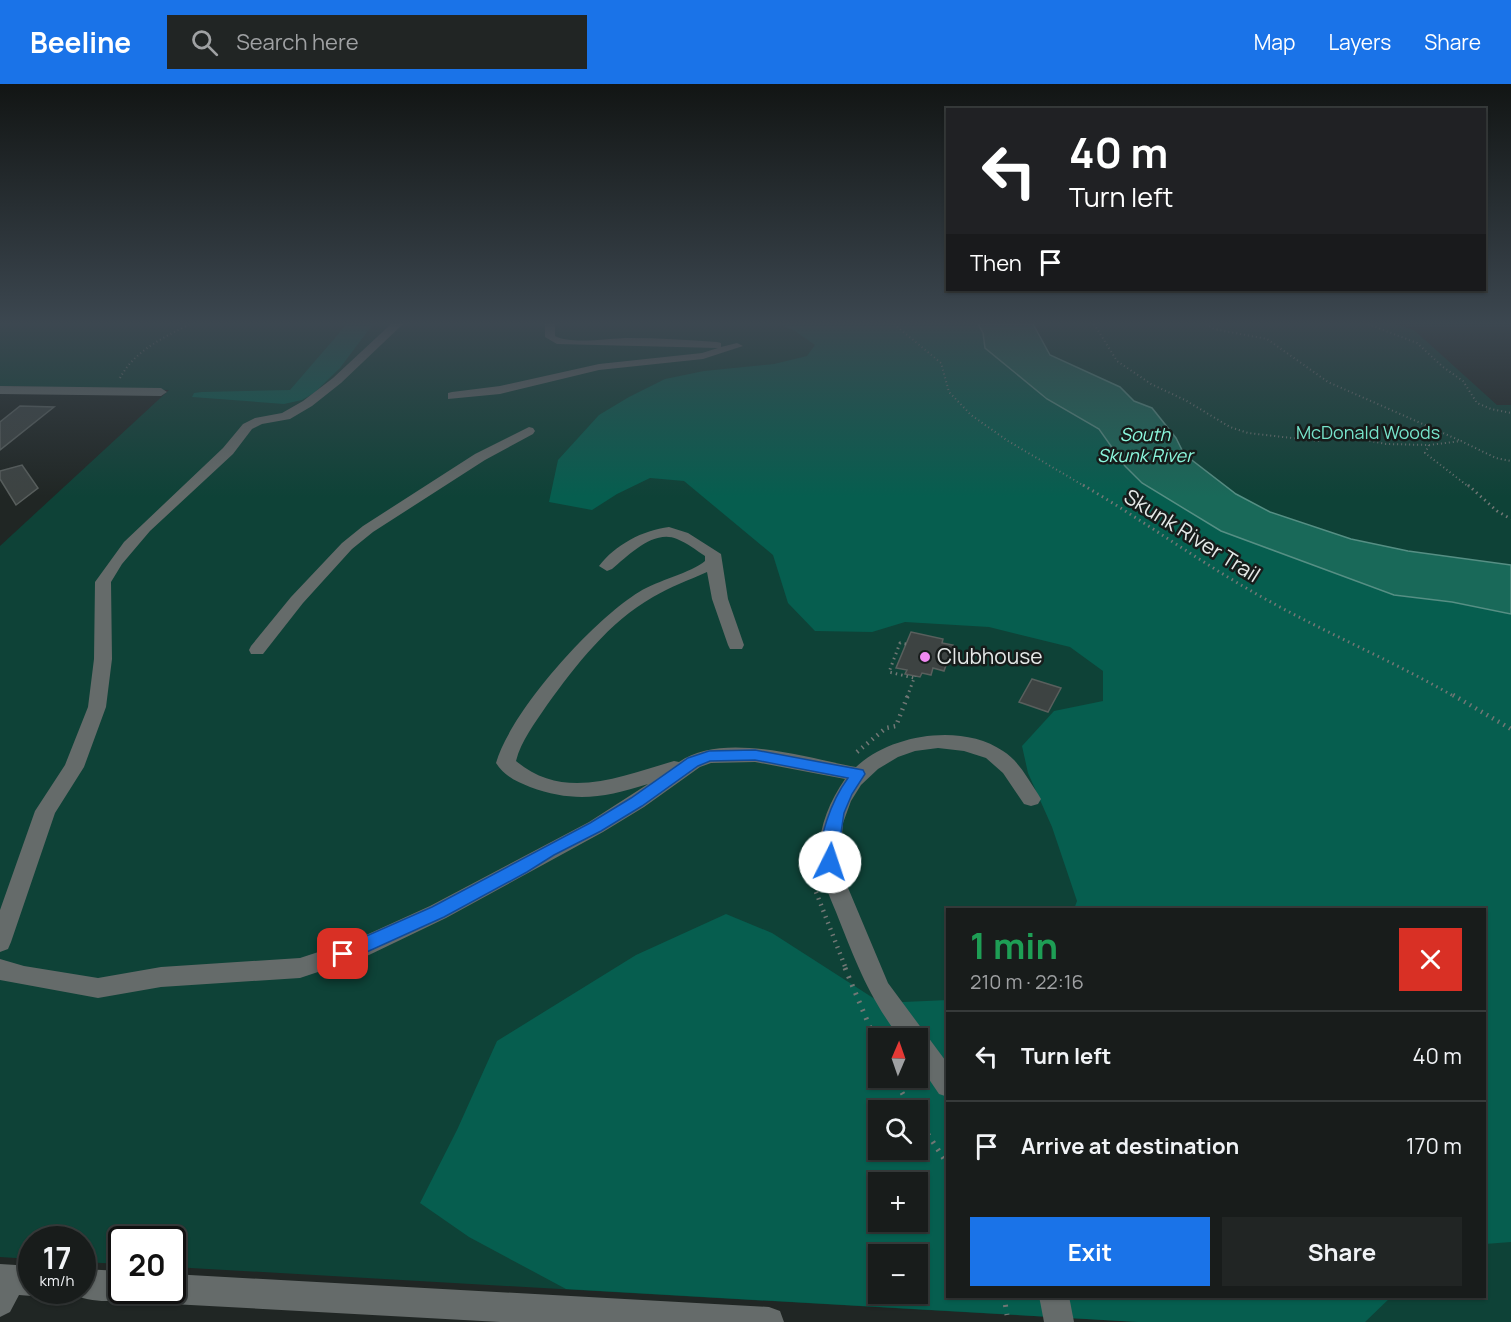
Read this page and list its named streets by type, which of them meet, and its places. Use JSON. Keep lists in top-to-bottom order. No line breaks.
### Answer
{"streets":{"path":["Skunk River Trail"]},"water":["South Skunk River"],"parks":["McDonald Woods"],"places":["Clubhouse"],"north":"top","page":{"header":"Beeline","search":"Search here","nav":["Map","Layers","Share"],"turn":["40 m","Turn left"],"then":"Then","heading":["1 min","210 m · 22:16"],"list":[{"name":"Turn left","value":"40 m"},{"name":"Arrive at destination","value":"170 m"}],"map_buttons":["+","−"],"buttons":["Exit","Share"],"speed":"17 km/h","limit":"20"}}
